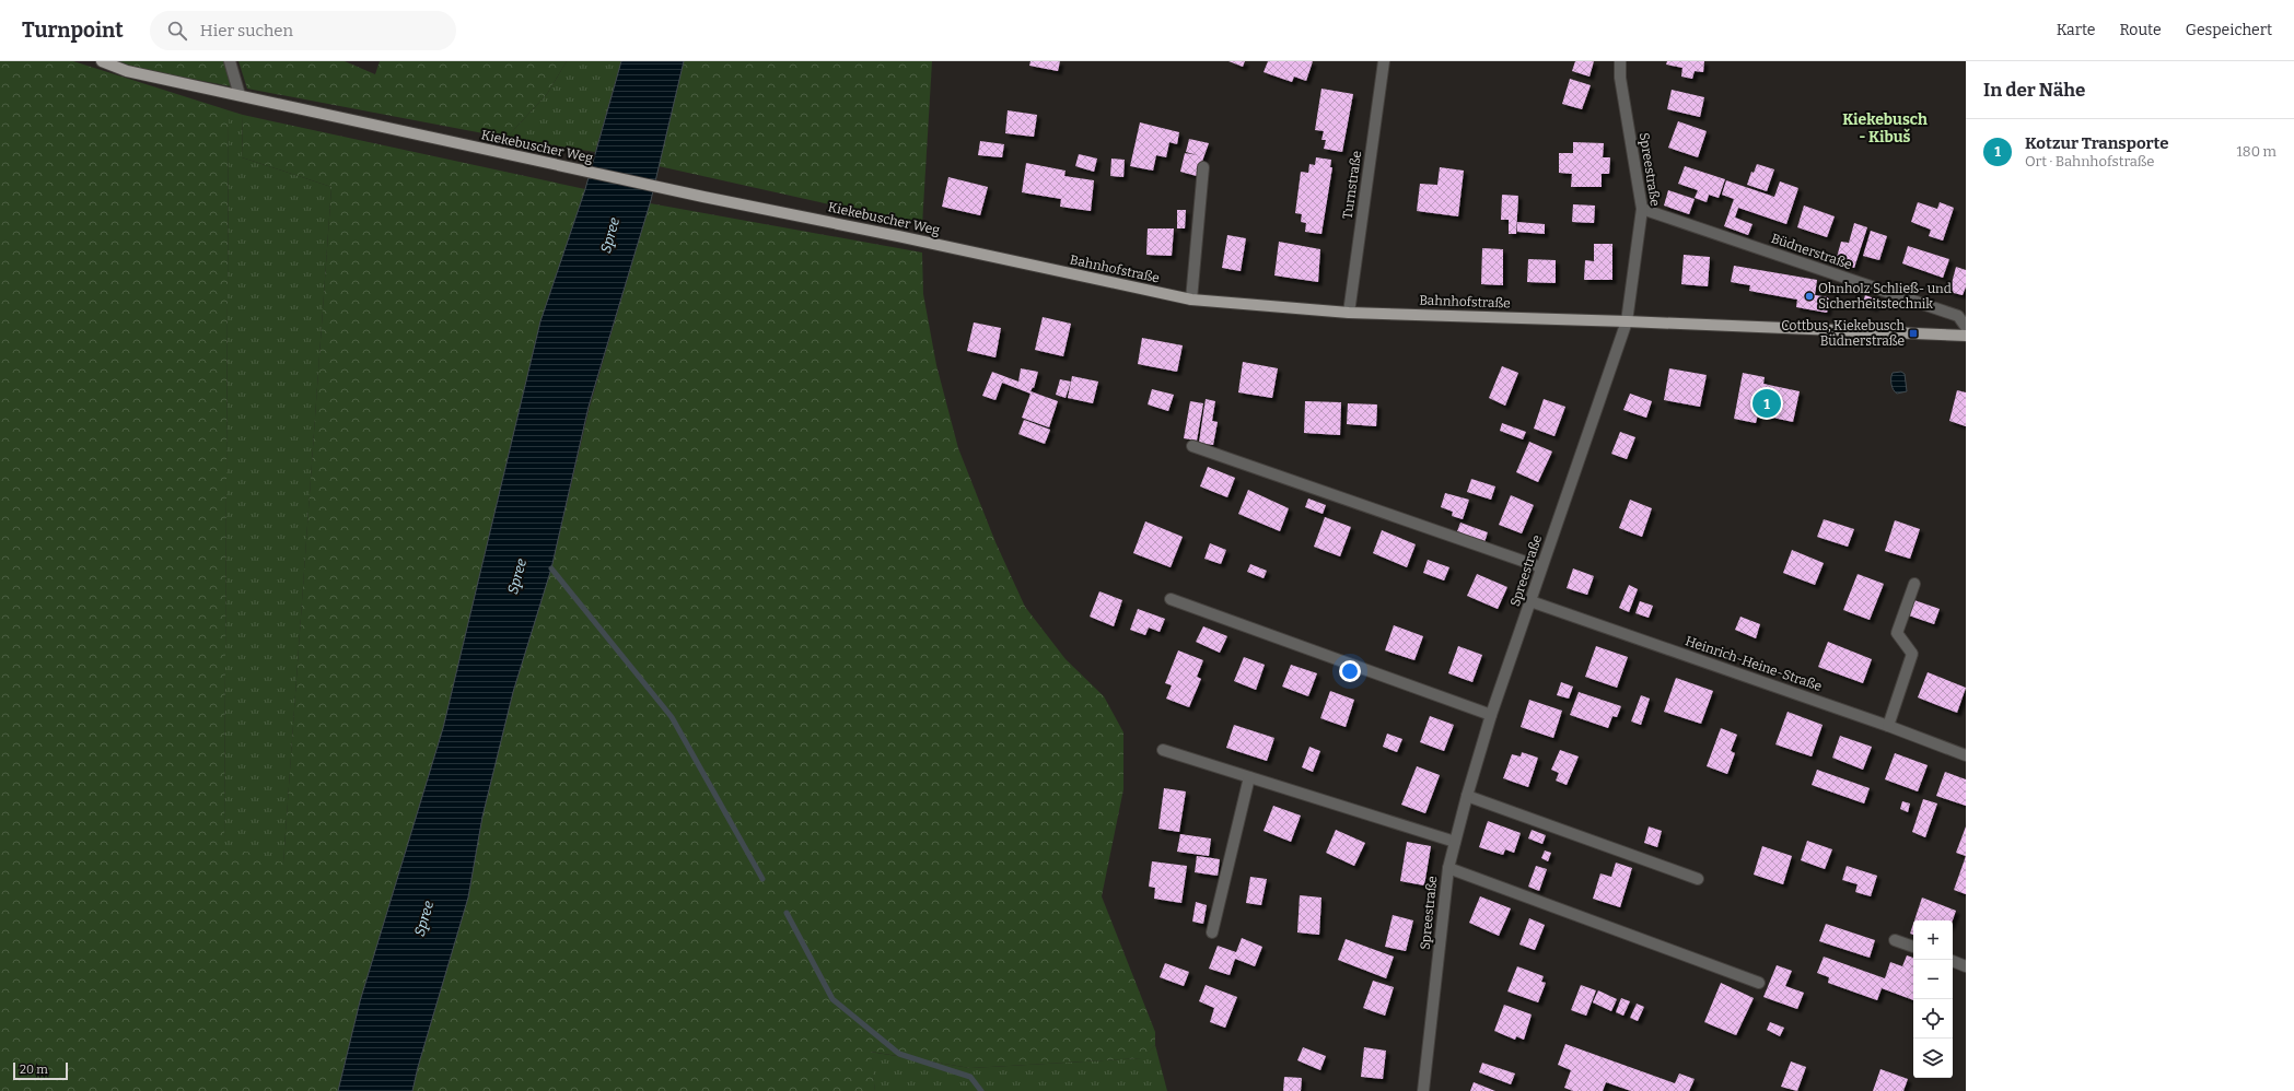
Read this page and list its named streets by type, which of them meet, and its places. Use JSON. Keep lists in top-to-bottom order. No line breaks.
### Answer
{"streets":{"main road":["Kiekebuscher Weg","Bahnhofstraße"],"street":["Spreestraße","Turnstraße","Büdnerstraße","Heinrich-Heine-Straße"]},"crossings":[["Kiekebuscher Weg","Bahnhofstraße"],["Spreestraße","Büdnerstraße"],["Spreestraße","Bahnhofstraße"],["Spreestraße","Heinrich-Heine-Straße"],["Turnstraße","Bahnhofstraße"]],"districts":["Kiekebusch - Kibuš"],"water":["Spree"],"places":{"other":["Ohnholz Schließ- und Sicherheitstechnik"],"transit":["Cottbus, Kiekebusch Büdnerstraße"]},"scale_bar":"20 m","page":{"header":"Turnpoint","search":"Hier suchen","nav":["Karte","Route","Gespeichert"],"heading":"In der Nähe","list":[{"mark":"1","name":"Kotzur Transporte","note":"Ort · Bahnhofstraße","value":"180 m"}],"pins":"1","map_buttons":["+","−"],"scale":"20 m"}}
